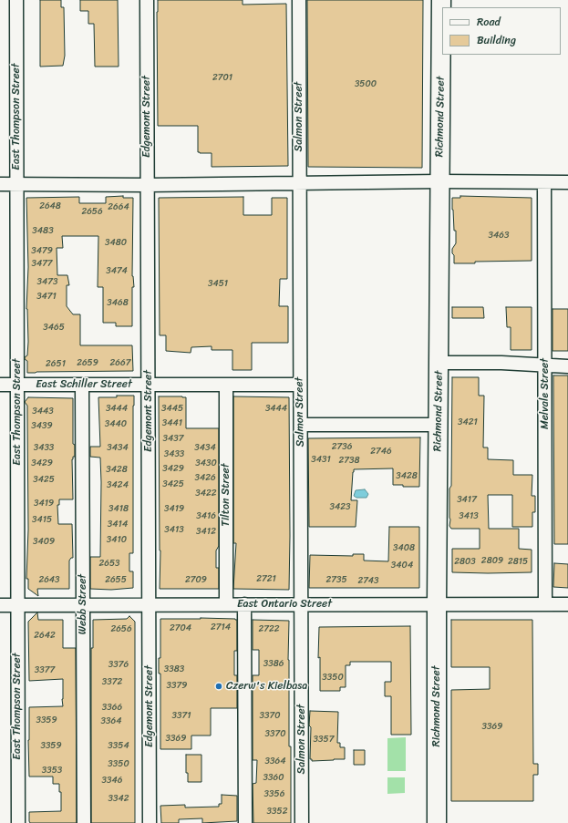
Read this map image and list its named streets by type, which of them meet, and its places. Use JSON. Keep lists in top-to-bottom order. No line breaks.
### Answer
{"streets":{"main road":["Richmond Street"],"street":["East Thompson Street","Edgemont Street","Salmon Street","East Schiller Street","Melvale Street","Tilton Street","Webb Street","East Ontario Street"]},"crossings":[["East Thompson Street","East Schiller Street"],["East Thompson Street","East Ontario Street"],["Edgemont Street","East Schiller Street"],["Edgemont Street","East Ontario Street"],["Salmon Street","East Schiller Street"],["Salmon Street","East Ontario Street"],["Richmond Street","East Ontario Street"],["East Schiller Street","Tilton Street"],["East Schiller Street","Webb Street"],["Melvale Street","East Ontario Street"],["Tilton Street","East Ontario Street"],["Webb Street","East Ontario Street"]],"places":["Czerw's Kielbasa"],"house_numbers":["2701","3500","2648","2664","2656","3483","3463","3480","3479","3477","3474","3473","3451","3471","3468","3465","2659","2667","2651","3444","3445","3444","3443","3421","3441","3440","3439","3437","2736","3433","3434","3434","2746","3433","3431","2738","3429","3430","3429","3428","3428","3426","3425","3425","3424","3422","3417","3419","3423","3418","3419","3416","3413","3415","3414","3413","3412","3410","3409","3408","2809","2803","2815","2653","3404","2721","2643","2655","2709","2735","2743","2714","2704","2656","2722","2642","3386","3376","3383","3377","3350","3372","3379","3366","3371","3370","3359","3364","3369","3370","3369","3357","3359","3354","3364","3350","3353","3360","3346","3356","3342","3352"],"legend":["Road","Building"]}
